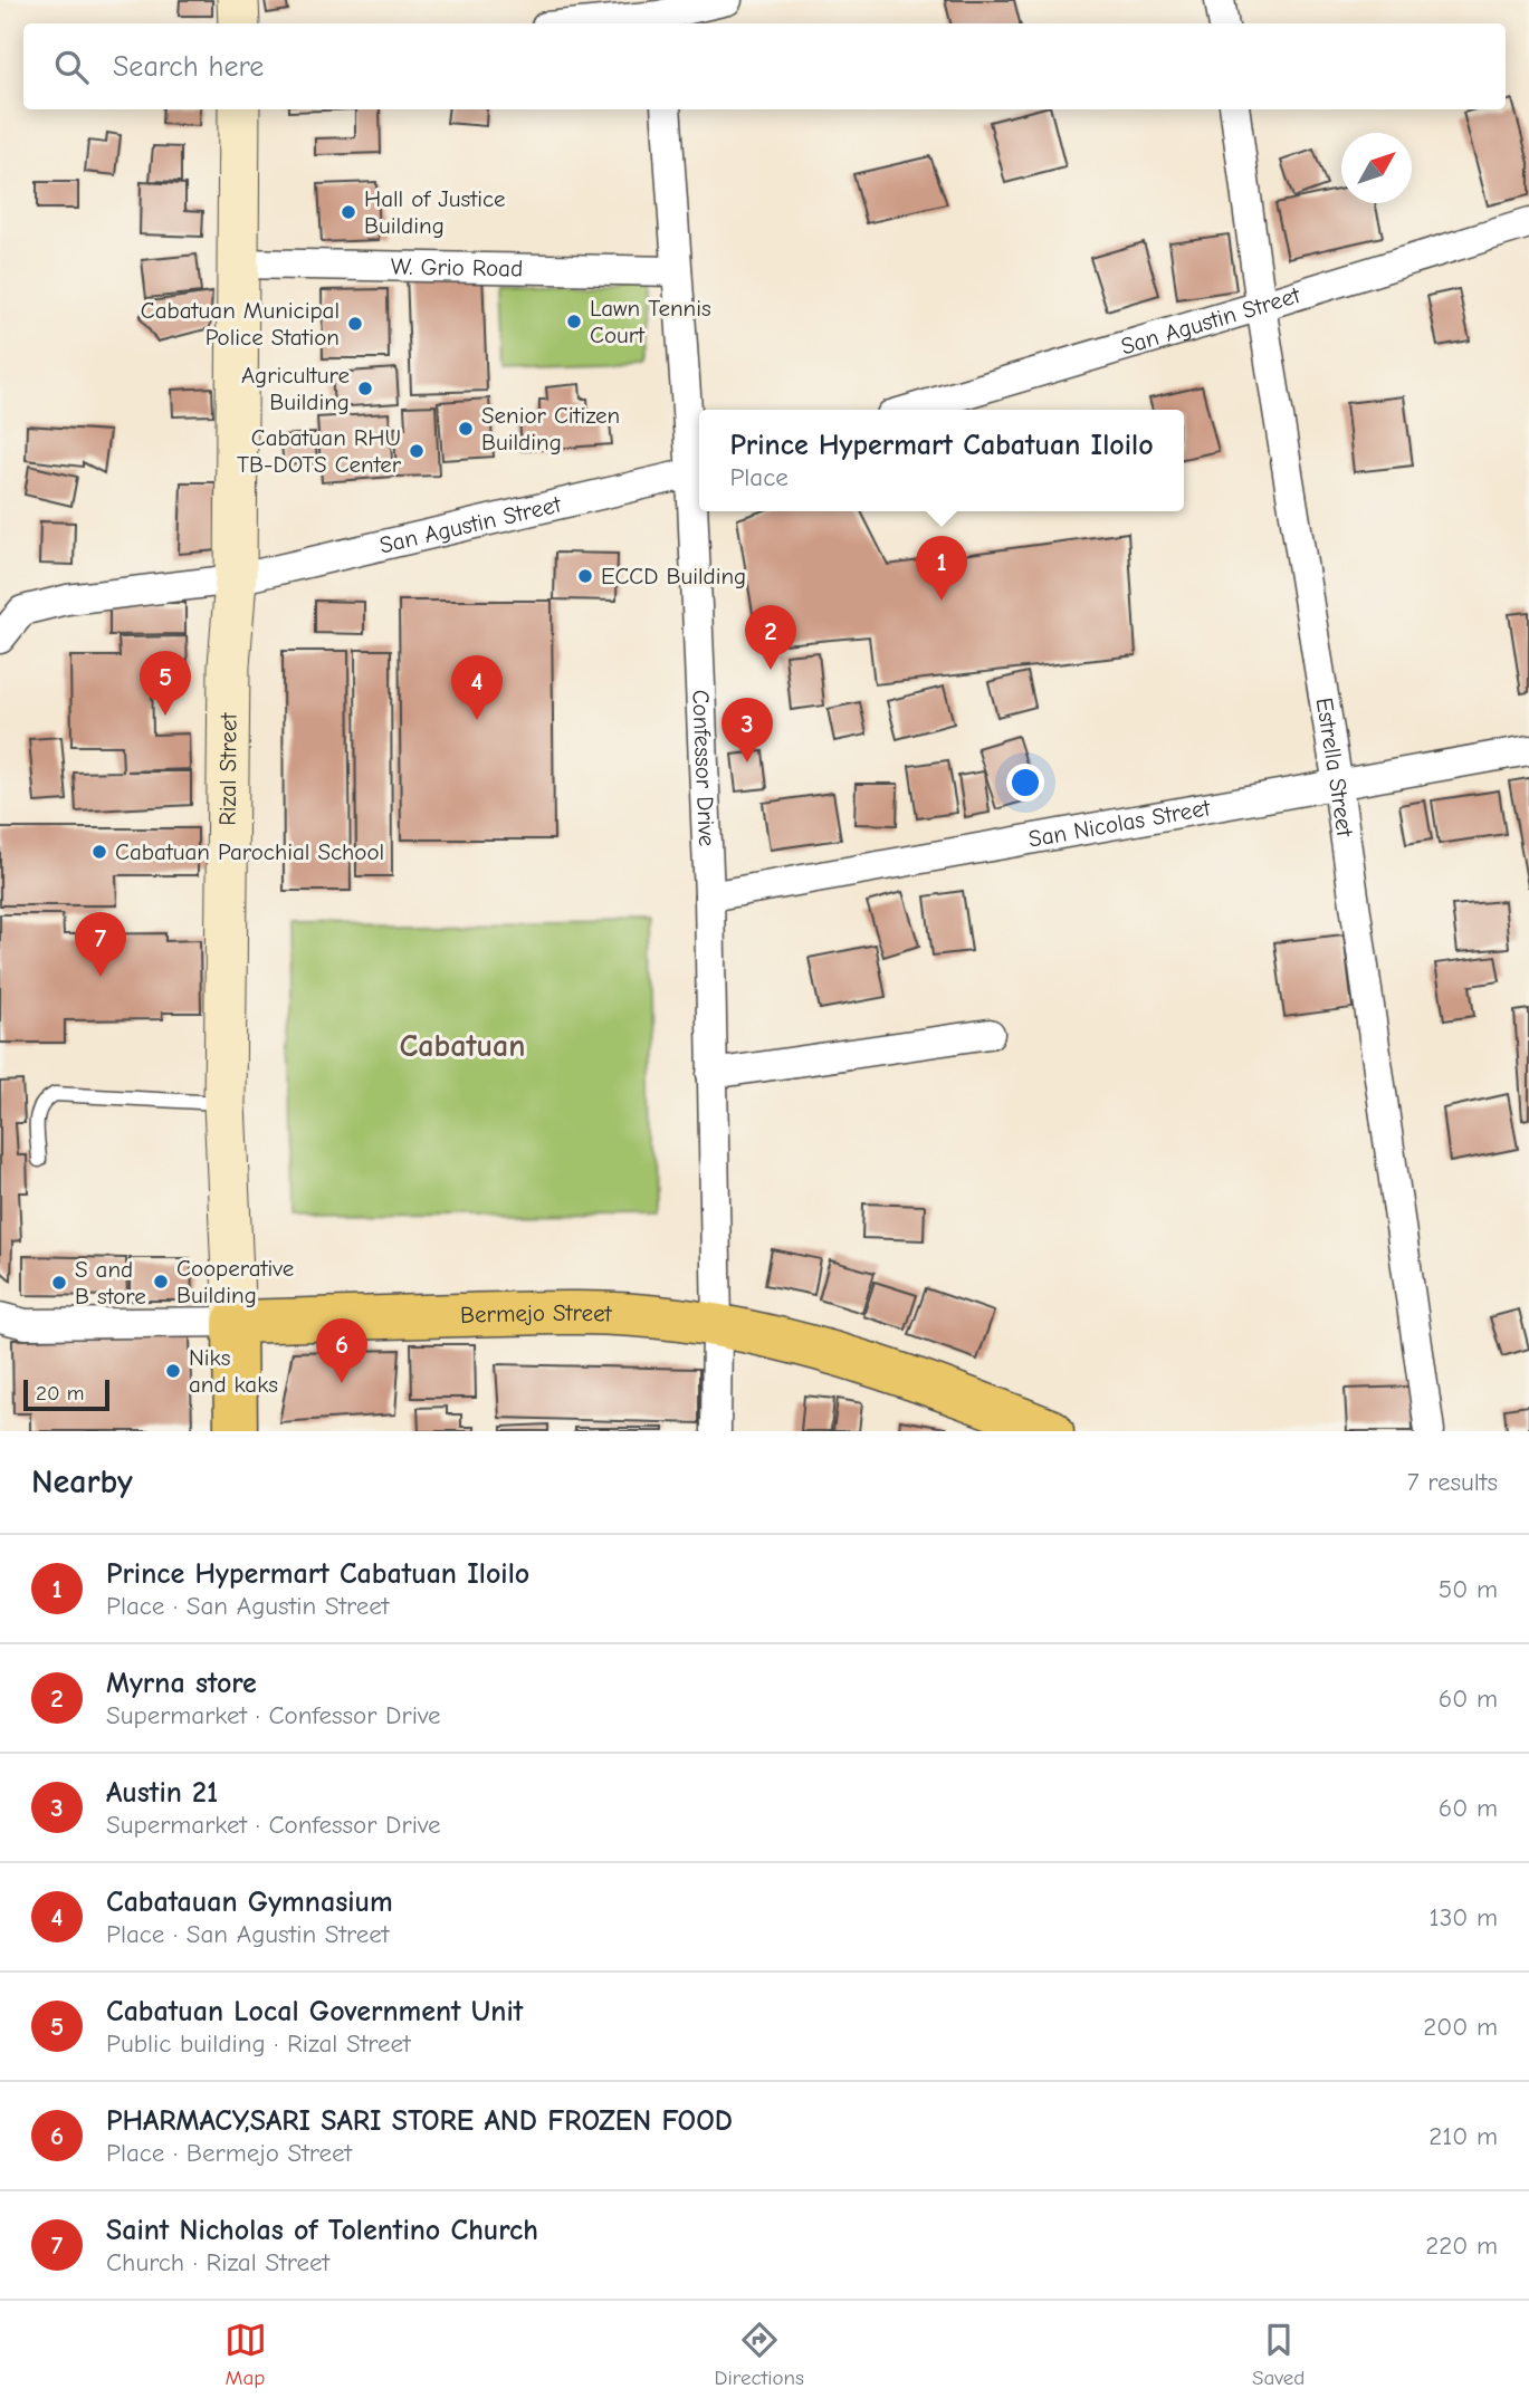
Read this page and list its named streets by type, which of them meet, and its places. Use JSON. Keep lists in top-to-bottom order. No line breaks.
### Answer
{"streets":{"main road":["Rizal Street","Bermejo Street"],"street":["W. Grio Road","San Agustin Street","Confessor Drive","Estrella Street","San Nicolas Street"]},"crossings":[["W. Grio Road","Rizal Street"],["W. Grio Road","Confessor Drive"],["San Agustin Street","Rizal Street"],["San Agustin Street","Confessor Drive"],["San Agustin Street","Estrella Street"],["Rizal Street","Bermejo Street"],["Confessor Drive","San Nicolas Street"],["Confessor Drive","Bermejo Street"],["Estrella Street","San Nicolas Street"]],"districts":["Cabatuan"],"places":["Hall of Justice Building","Lawn Tennis Court","Cabatuan Municipal Police Station","Agriculture Building","Senior Citizen Building","Cabatuan RHU TB-DOTS Center","ECCD Building","Cabatuan Parochial School","Cooperative Building","S and B store","Niks and kaks"],"scale_bar":"20 m","north":"top right","page":{"search":"Search here","popup":["Prince Hypermart Cabatuan Iloilo","Place"],"pins":["1","2","5","4","3","7","6"],"scale":"20 m","heading":["Nearby","7 results"],"list":[{"mark":"1","name":"Prince Hypermart Cabatuan Iloilo","note":"Place · San Agustin Street","value":"50 m"},{"mark":"2","name":"Myrna store","note":"Supermarket · Confessor Drive","value":"60 m"},{"mark":"3","name":"Austin 21","note":"Supermarket · Confessor Drive","value":"60 m"},{"mark":"4","name":"Cabatauan Gymnasium","note":"Place · San Agustin Street","value":"130 m"},{"mark":"5","name":"Cabatuan Local Government Unit","note":"Public building · Rizal Street","value":"200 m"},{"mark":"6","name":"PHARMACY,SARI SARI STORE AND FROZEN FOOD","note":"Place · Bermejo Street","value":"210 m"},{"mark":"7","name":"Saint Nicholas of Tolentino Church","note":"Church · Rizal Street","value":"220 m"}],"nav":["Map","Directions","Saved"]}}
